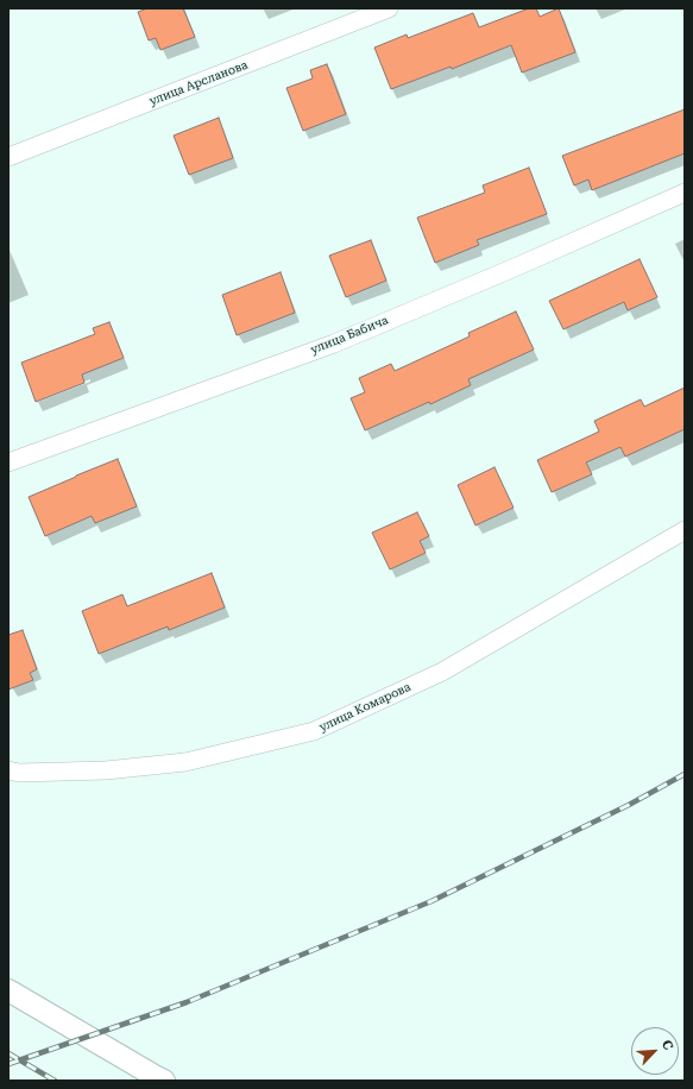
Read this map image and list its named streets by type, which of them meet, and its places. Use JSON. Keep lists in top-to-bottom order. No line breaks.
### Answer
{"streets":{"street":["улица Арсланова","улица Бабича","улица Комарова"]},"north":"top right"}
